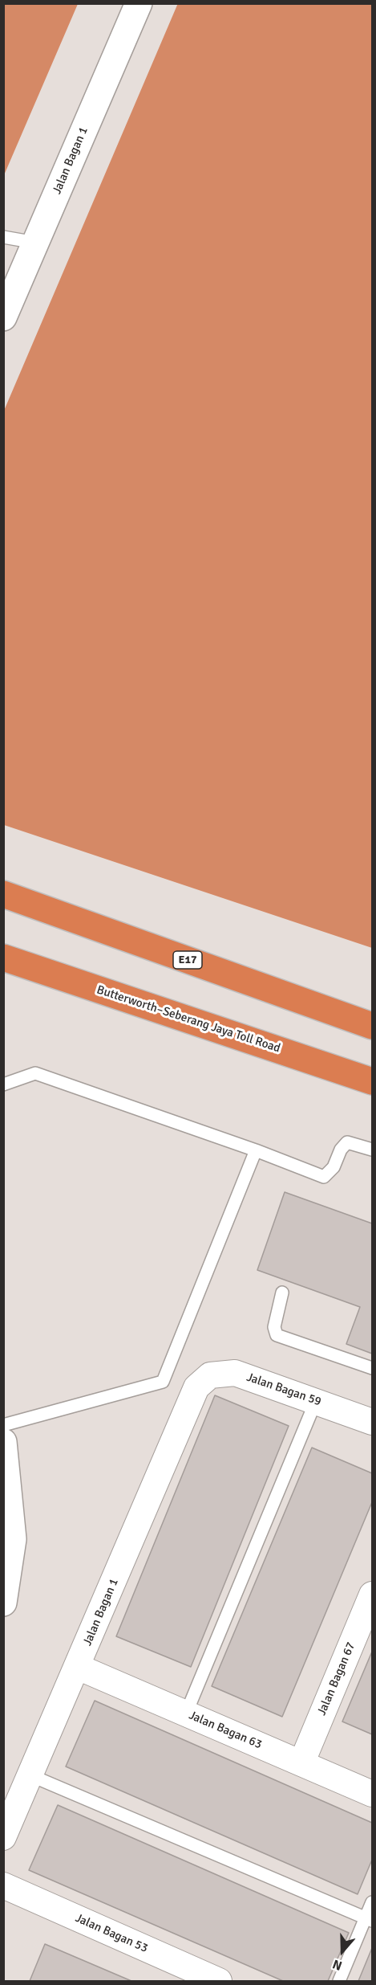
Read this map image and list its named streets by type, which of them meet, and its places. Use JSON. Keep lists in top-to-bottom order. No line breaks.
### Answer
{"streets":{"highway":["E17","Butterworth–Seberang Jaya Toll Road"],"street":["Jalan Bagan 1","Jalan Bagan 59","Jalan Bagan 67","Jalan Bagan 63","Jalan Bagan 53"]},"crossings":[["Jalan Bagan 1","Jalan Bagan 59"],["Jalan Bagan 1","Jalan Bagan 63"],["Jalan Bagan 67","Jalan Bagan 63"]],"north":"bottom"}
